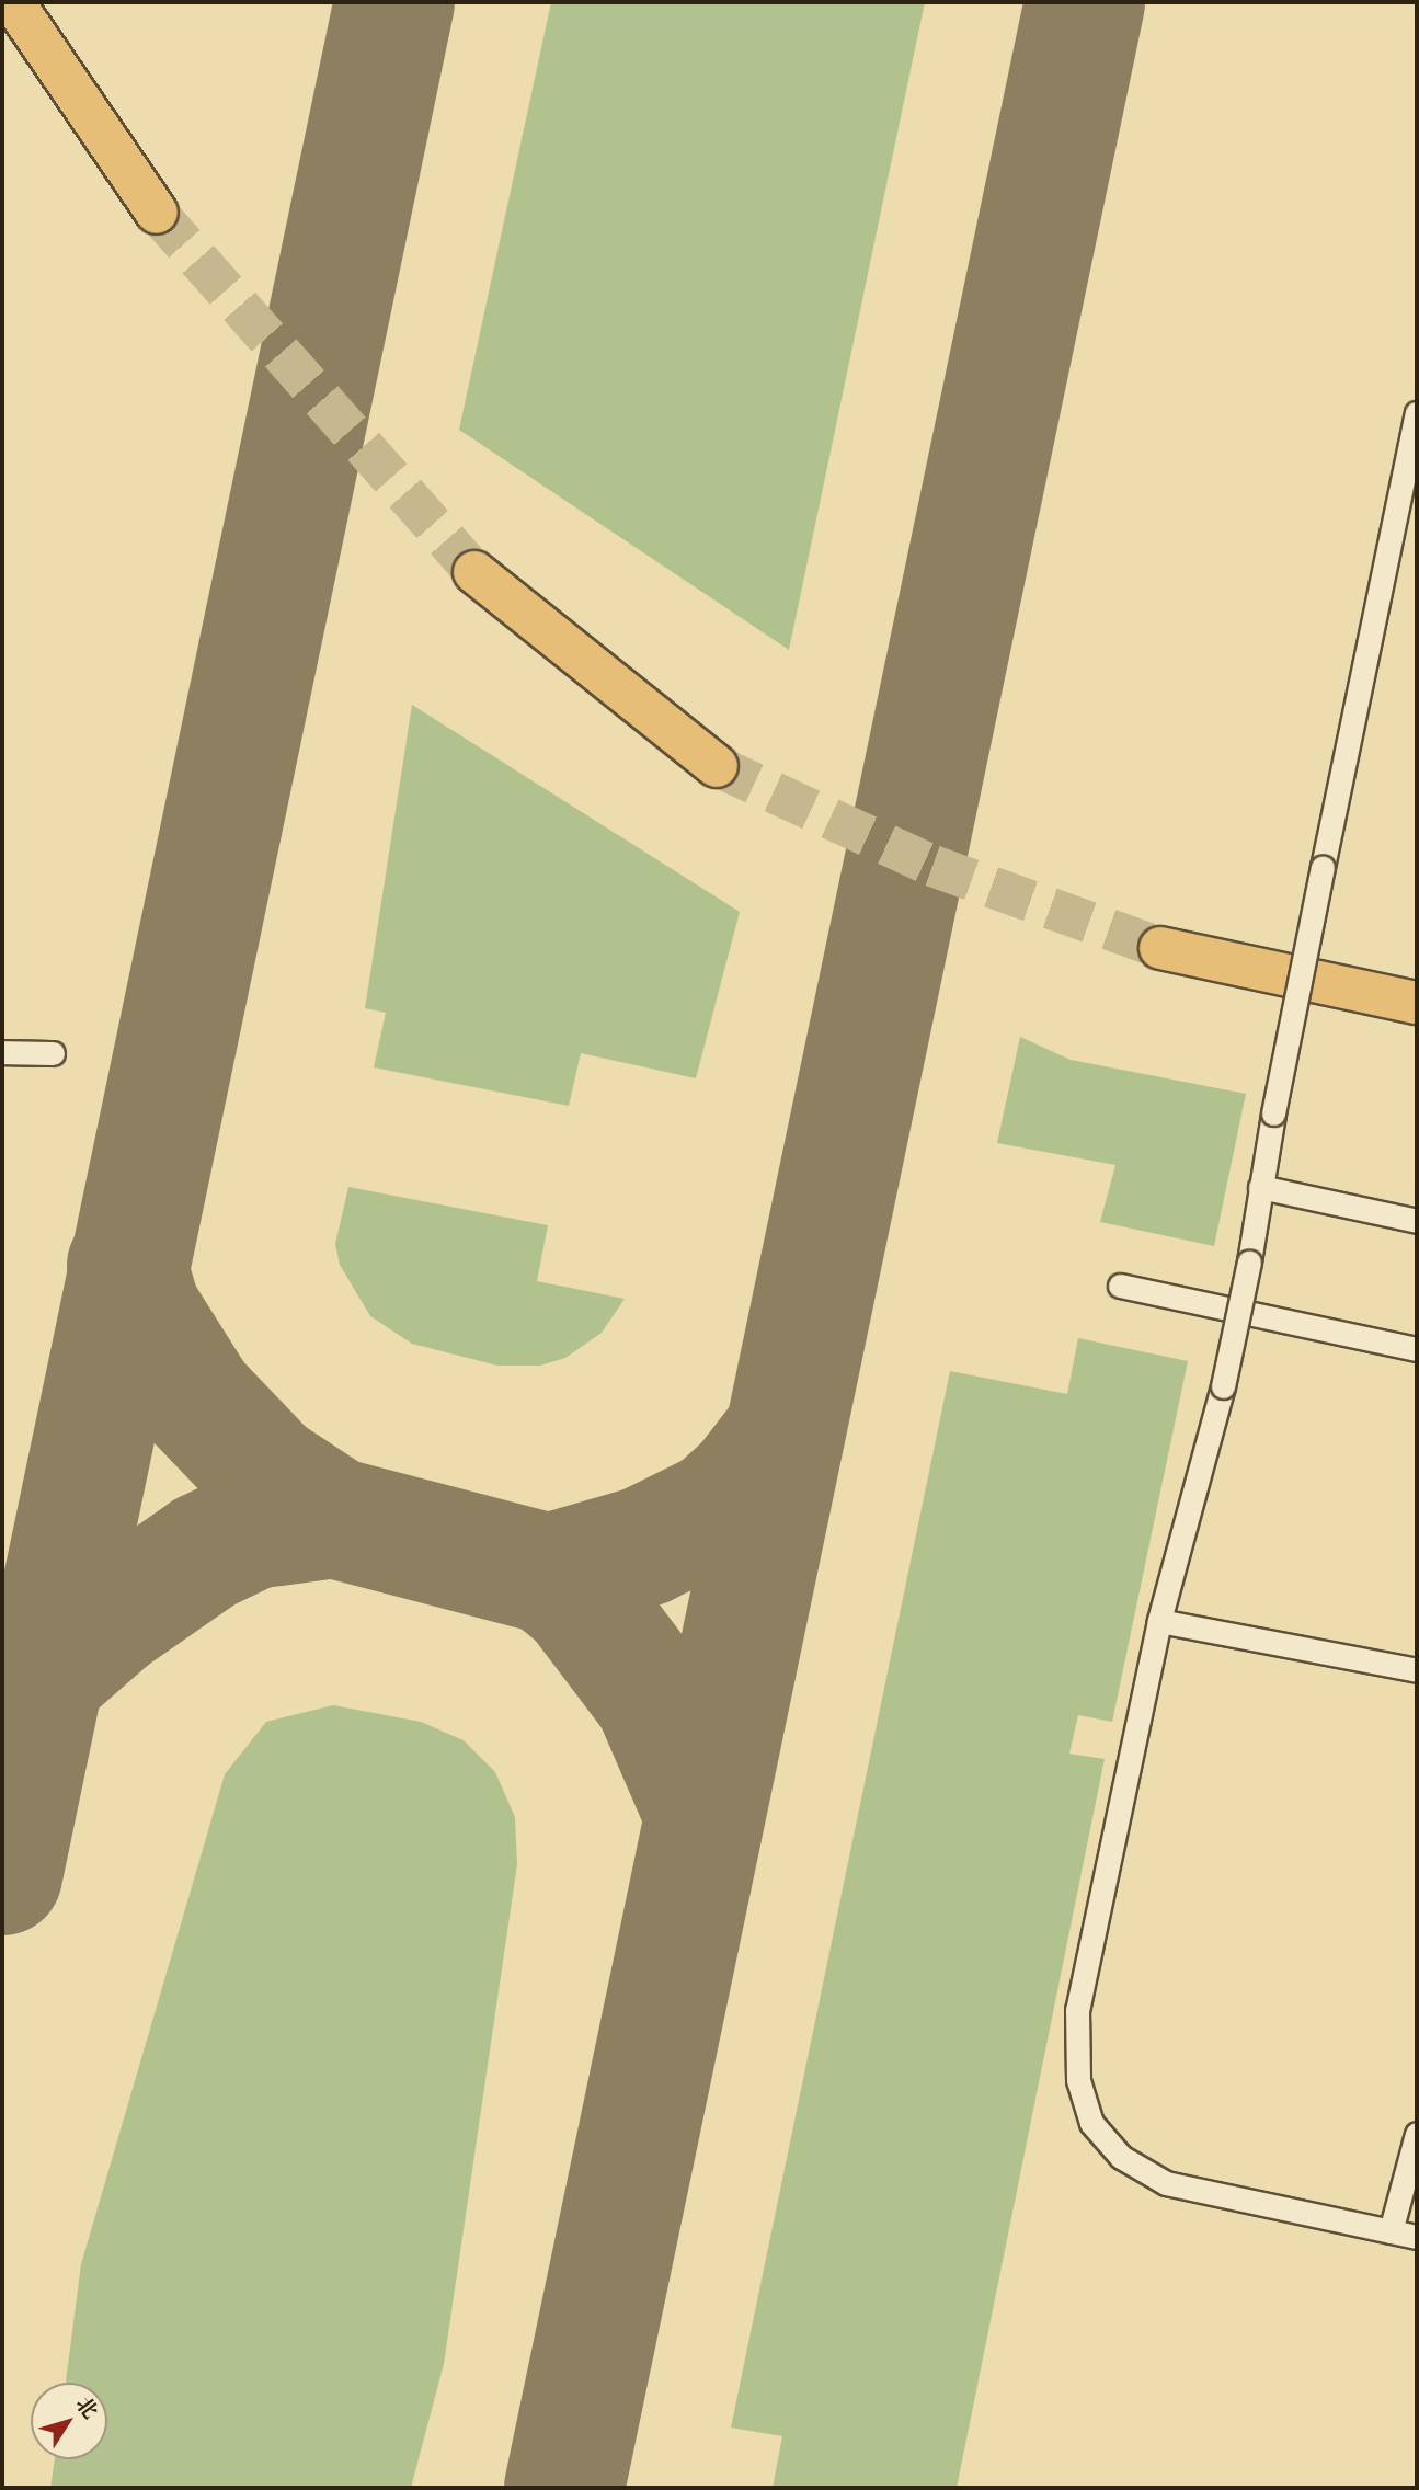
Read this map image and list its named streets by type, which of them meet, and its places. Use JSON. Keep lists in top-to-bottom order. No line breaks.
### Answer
{"north":"top right"}
